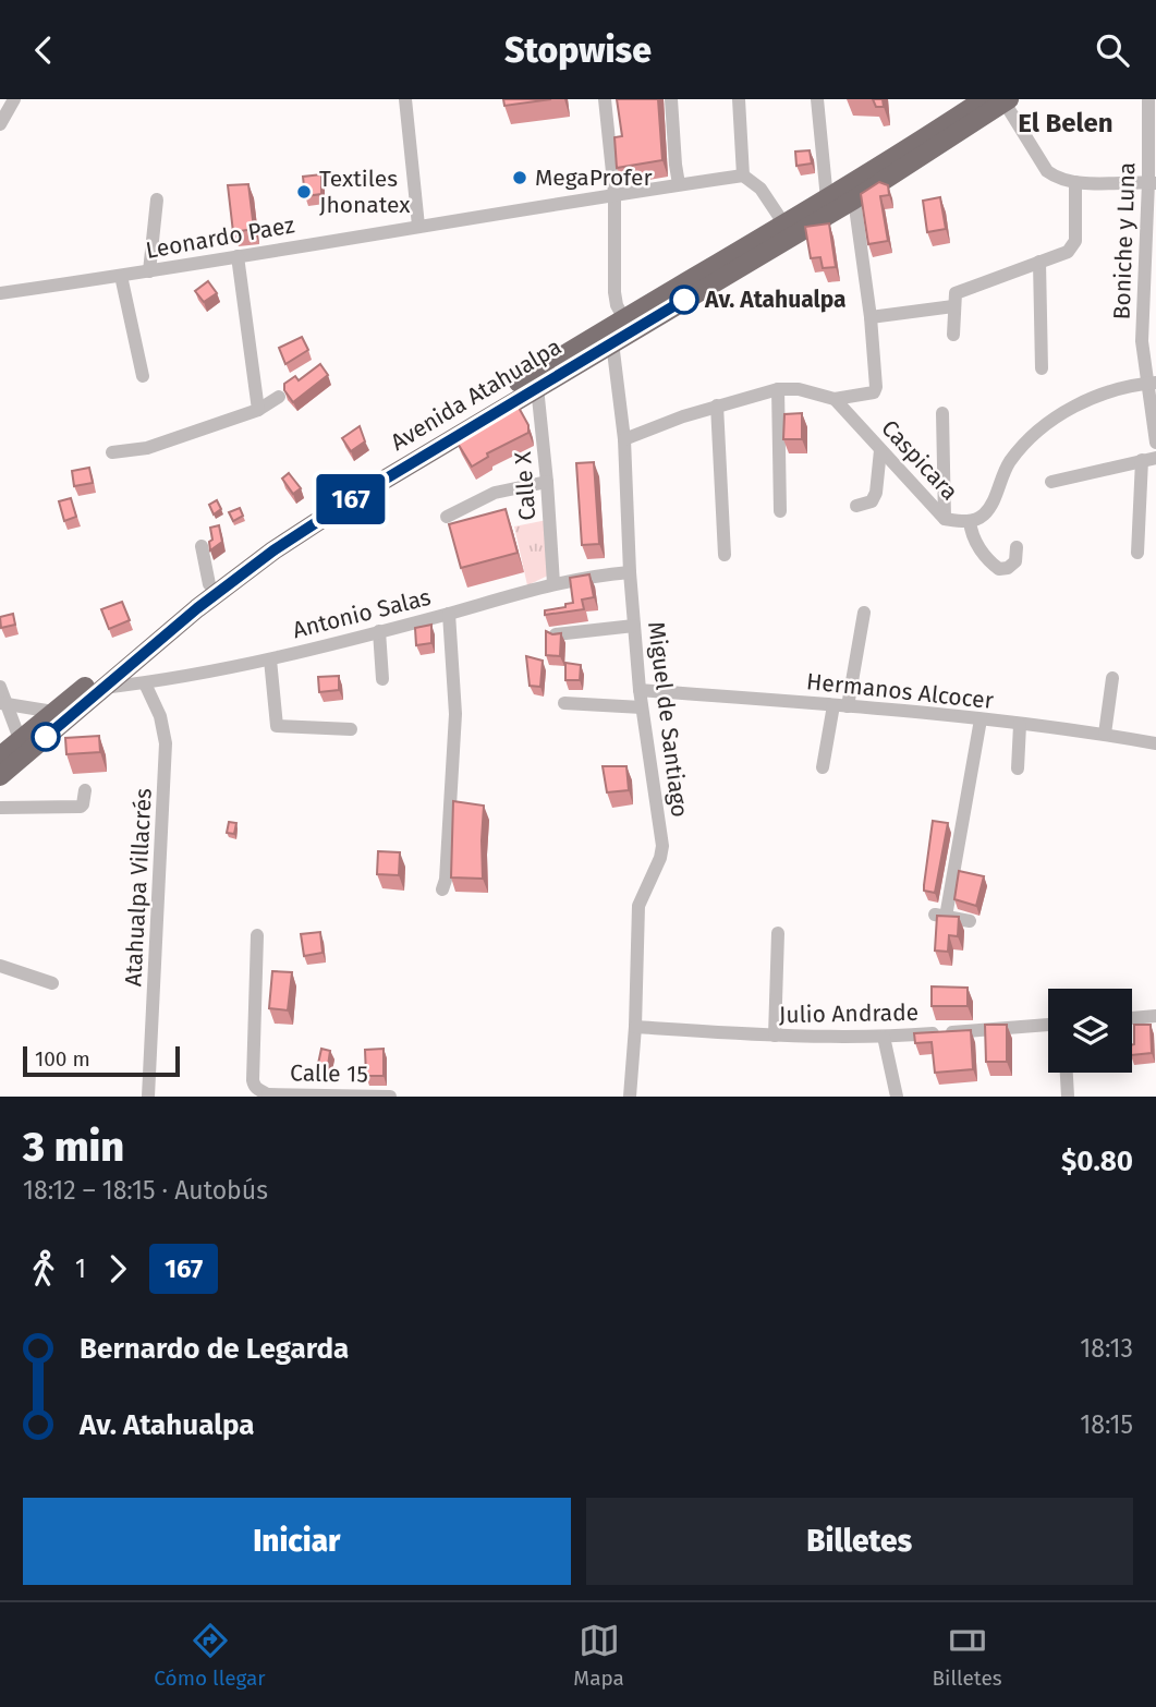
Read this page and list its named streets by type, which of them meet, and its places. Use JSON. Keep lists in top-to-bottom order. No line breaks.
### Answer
{"streets":{"highway":["Avenida Atahualpa"],"street":["Leonardo Paez","Boniche y Luna","Caspicara","Calle X","Antonio Salas","Hermanos Alcocer","Miguel de Santiago","Atahualpa Villacrés","Julio Andrade","Calle 15"]},"crossings":[["Boniche y Luna","Caspicara"],["Avenida Atahualpa","Calle X"],["Avenida Atahualpa","Antonio Salas"],["Avenida Atahualpa","Miguel de Santiago"],["Calle X","Antonio Salas"],["Antonio Salas","Miguel de Santiago"],["Antonio Salas","Atahualpa Villacrés"],["Hermanos Alcocer","Miguel de Santiago"],["Miguel de Santiago","Julio Andrade"]],"districts":["El Belen"],"places":["MegaProfer","Textiles Jhonatex","Av. Atahualpa"],"lines":["bus line 167"],"scale_bar":"100 m","page":{"header":"Stopwise","on_map":"167","scale":"100 m","heading":["3 min","18:12 – 18:15 · Autobús","$0.80"],"legs":["1","167"],"list":[{"name":"Bernardo de Legarda","value":"18:13"},{"name":"Av. Atahualpa","value":"18:15"}],"buttons":["Iniciar","Billetes"],"tabs":["Cómo llegar","Mapa","Billetes"]}}
